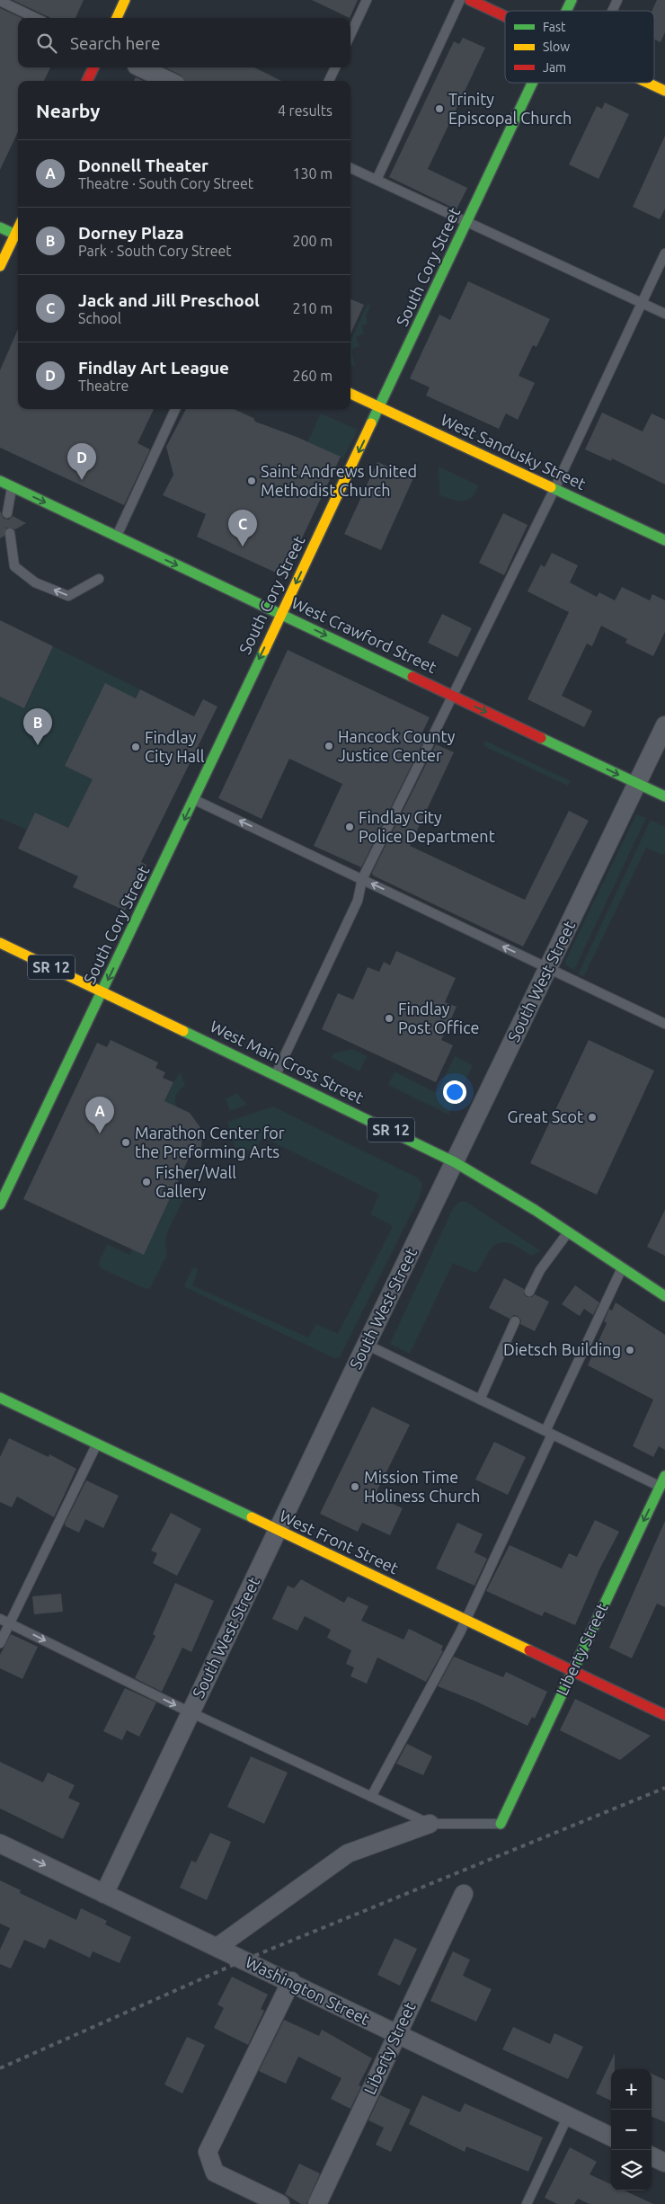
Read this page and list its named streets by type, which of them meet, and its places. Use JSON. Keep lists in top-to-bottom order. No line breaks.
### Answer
{"streets":{"main road":["South Cory Street","West Sandusky Street","West Crawford Street","SR 12","West Main Cross Street","West Front Street","Liberty Street"],"street":["South West Street","Washington Street"]},"crossings":[["South Cory Street","West Sandusky Street"],["South Cory Street","West Crawford Street"],["South Cory Street","West Main Cross Street"],["West Crawford Street","South West Street"],["South West Street","West Main Cross Street"],["South West Street","West Front Street"],["South West Street","Washington Street"],["West Front Street","Liberty Street"],["Liberty Street","Washington Street"]],"one_way":["South Cory Street","West Crawford Street"],"places":["Trinity Episcopal Church","Saint Andrews United Methodist Church","Hancock County Justice Center","Findlay City Hall","Findlay City Police Department","Findlay Post Office","Great Scot","Marathon Center for the Preforming Arts","Fisher/Wall Gallery","Dietsch Building","Mission Time Holiness Church"],"legend":["Fast","Slow","Jam"],"page":{"search":"Search here","heading":["Nearby","4 results"],"list":[{"mark":"A","name":"Donnell Theater","note":"Theatre · South Cory Street","value":"130 m"},{"mark":"B","name":"Dorney Plaza","note":"Park · South Cory Street","value":"200 m"},{"mark":"C","name":"Jack and Jill Preschool","note":"School","value":"210 m"},{"mark":"D","name":"Findlay Art League","note":"Theatre","value":"260 m"}],"pins":["D","C","B","A"],"map_buttons":["+","−"]}}
